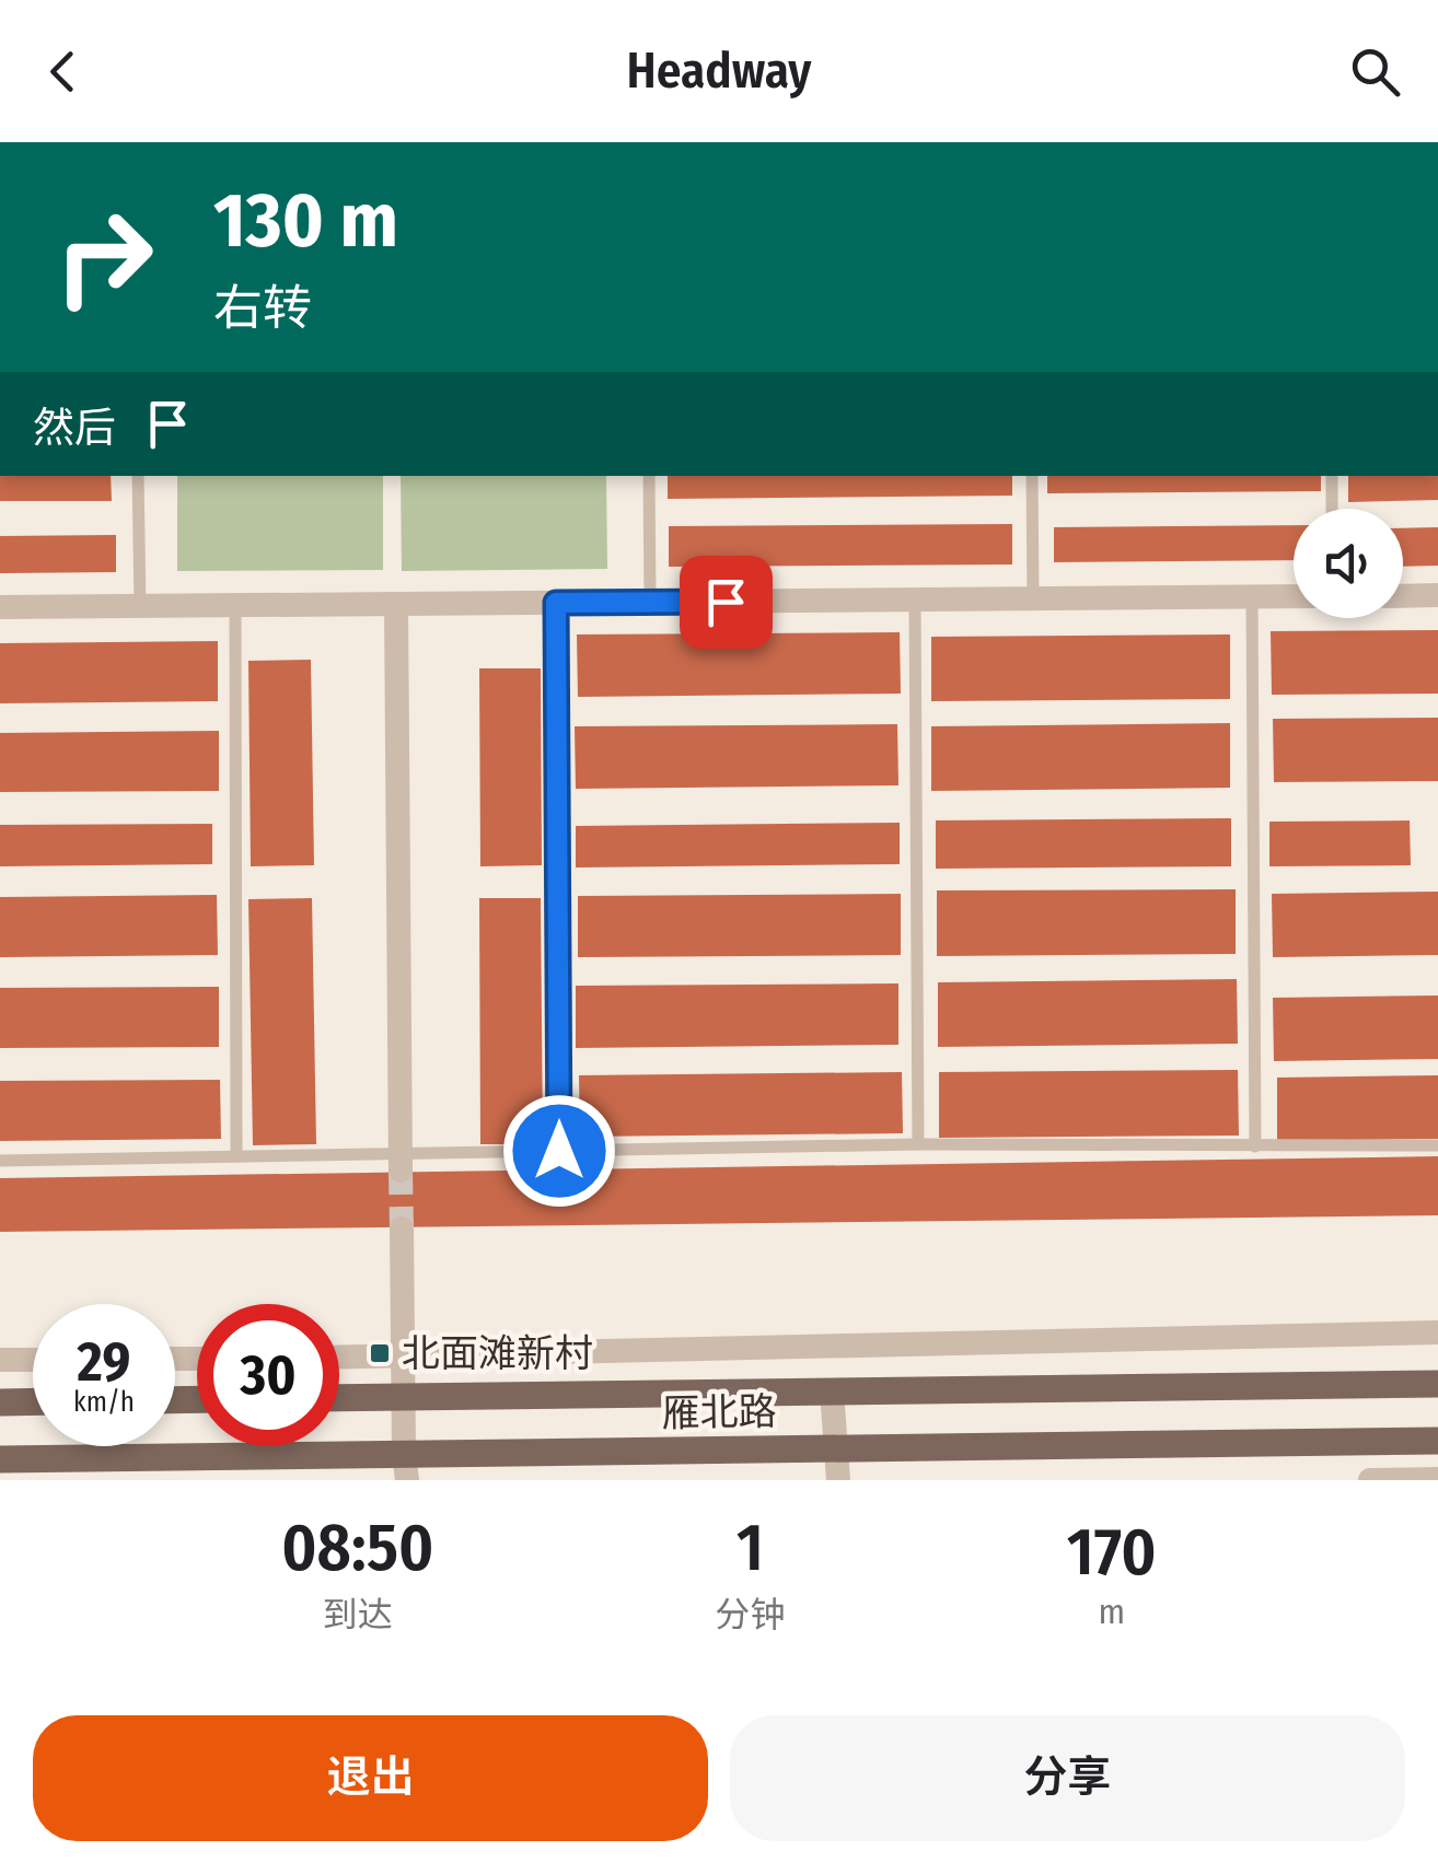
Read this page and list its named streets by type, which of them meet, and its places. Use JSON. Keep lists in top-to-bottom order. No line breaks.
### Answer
{"streets":{"main road":["雁北路"]},"places":{"transit":["北面滩新村"]},"page":{"header":"Headway","turn":["130 m","右转"],"then":"然后","speed":"29 km/h","limit":"30","eta":["08:50","到达","1","分钟","170","m"],"buttons":["退出","分享"]}}
